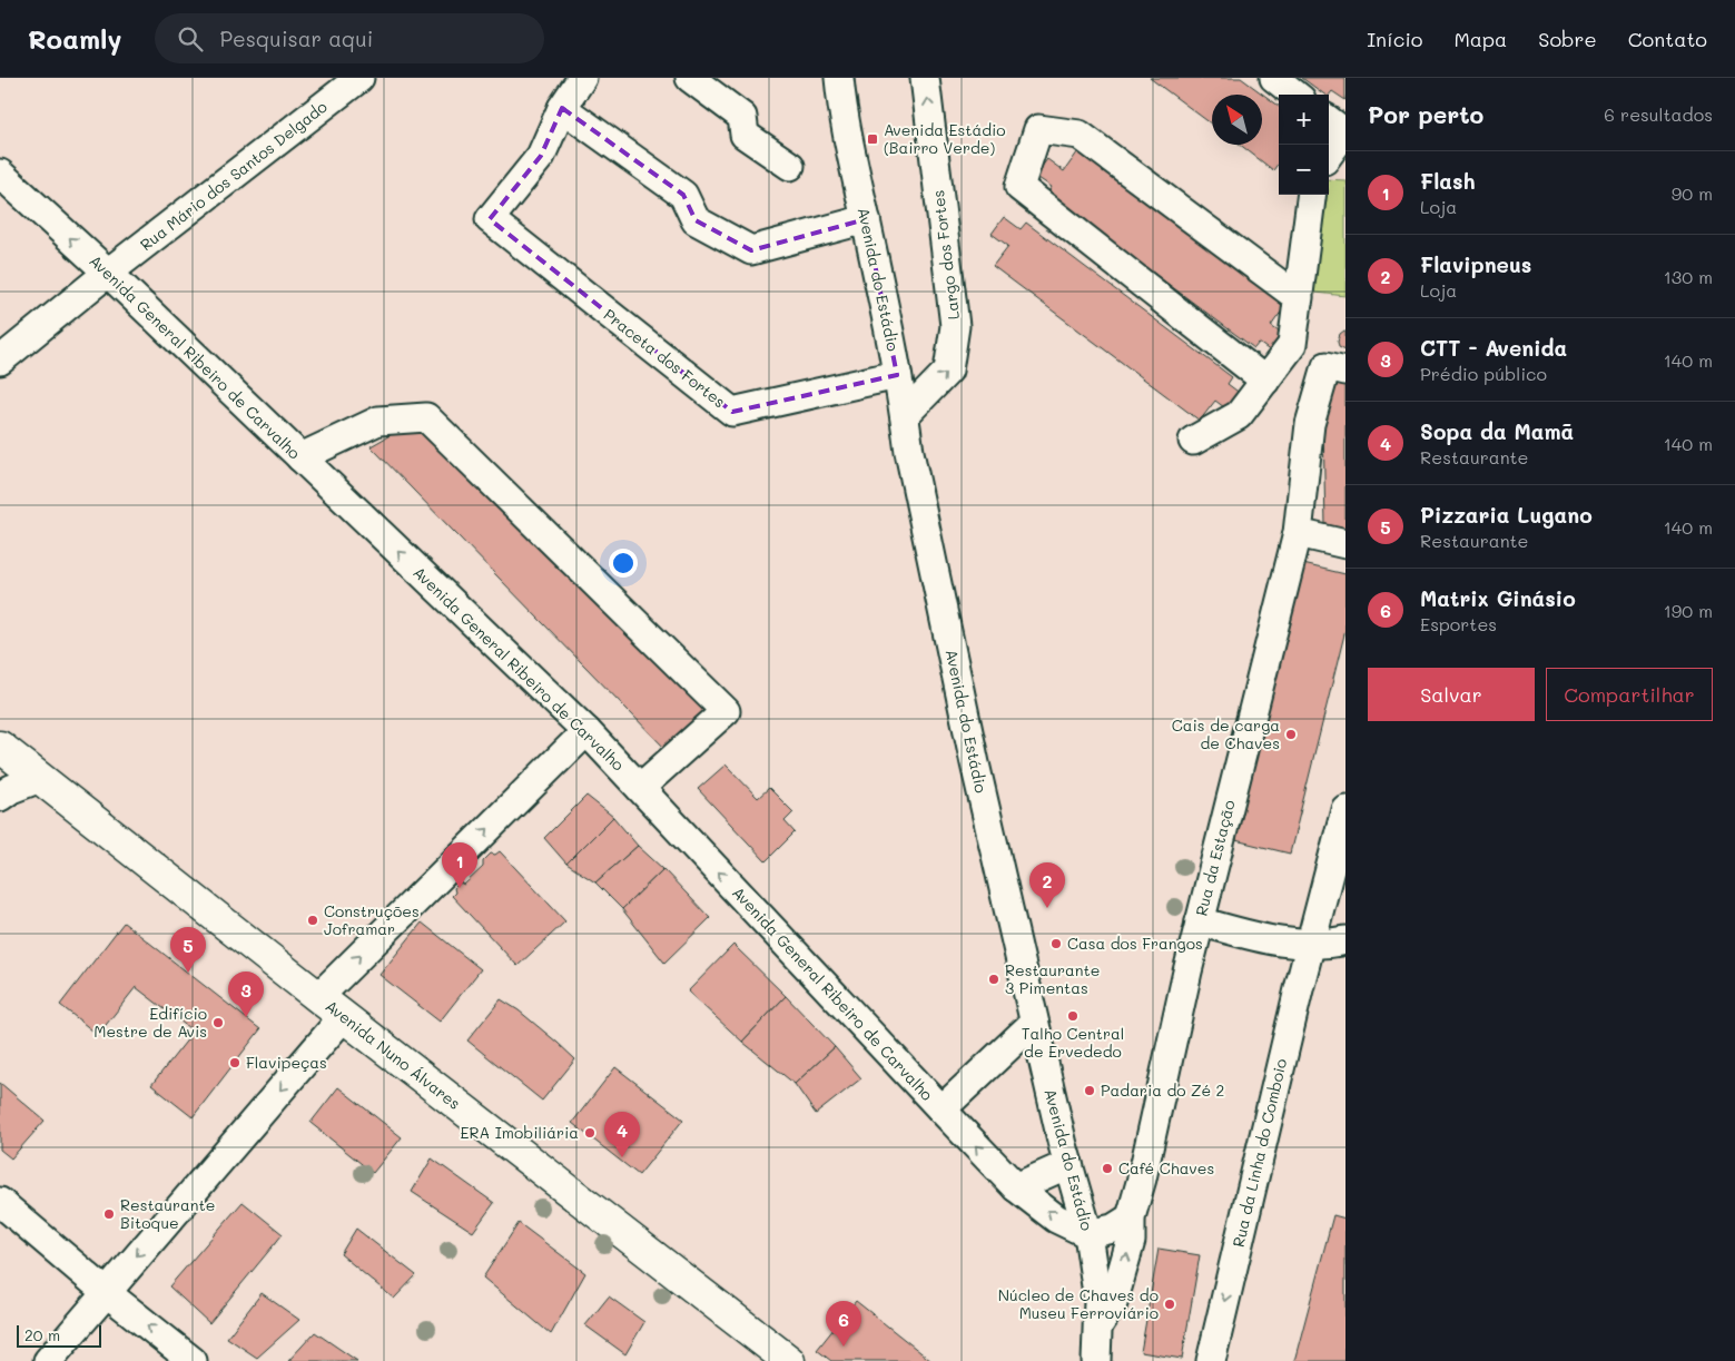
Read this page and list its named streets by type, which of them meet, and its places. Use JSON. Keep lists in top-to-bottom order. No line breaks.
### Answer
{"streets":{"main road":["Avenida Nuno Álvares"],"street":["Rua Mário dos Santos Delgado","Largo dos Fortes","Avenida do Estádio","Avenida General Ribeiro de Carvalho","Praceta dos Fortes","Rua da Estação","Rua da Linha do Comboio"]},"crossings":[["Rua Mário dos Santos Delgado","Avenida General Ribeiro de Carvalho"],["Largo dos Fortes","Avenida do Estádio"],["Avenida do Estádio","Avenida General Ribeiro de Carvalho"],["Avenida do Estádio","Praceta dos Fortes"],["Avenida do Estádio","Rua da Estação"]],"one_way":["Largo dos Fortes","Avenida General Ribeiro de Carvalho","Rua da Linha do Comboio"],"places":{"transit":["Avenida Estádio (Bairro Verde)"],"other":["Cais de carga de Chaves","Construções Joframar","Casa dos Frangos","Restaurante 3 Pimentas","Talho Central de Ervededo","Edifício Mestre de Avis","Flavipeças","Padaria do Zé 2","ERA Imobiliária","Café Chaves","Restaurante Bitoque","Núcleo de Chaves do Museu Ferroviário"]},"scale_bar":"20 m","north":"top left","page":{"header":"Roamly","search":"Pesquisar aqui","nav":["Início","Mapa","Sobre","Contato"],"heading":["Por perto","6 resultados"],"map_buttons":["+","−"],"list":[{"mark":"1","name":"Flash","note":"Loja","value":"90 m"},{"mark":"2","name":"Flavipneus","note":"Loja","value":"130 m"},{"mark":"3","name":"CTT - Avenida","note":"Prédio público","value":"140 m"},{"mark":"4","name":"Sopa da Mamã","note":"Restaurante","value":"140 m"},{"mark":"5","name":"Pizzaria Lugano","note":"Restaurante","value":"140 m"},{"mark":"6","name":"Matrix Ginásio","note":"Esportes","value":"190 m"}],"buttons":["Salvar","Compartilhar"],"pins":["1","2","5","3","4","6"],"scale":"20 m"}}
